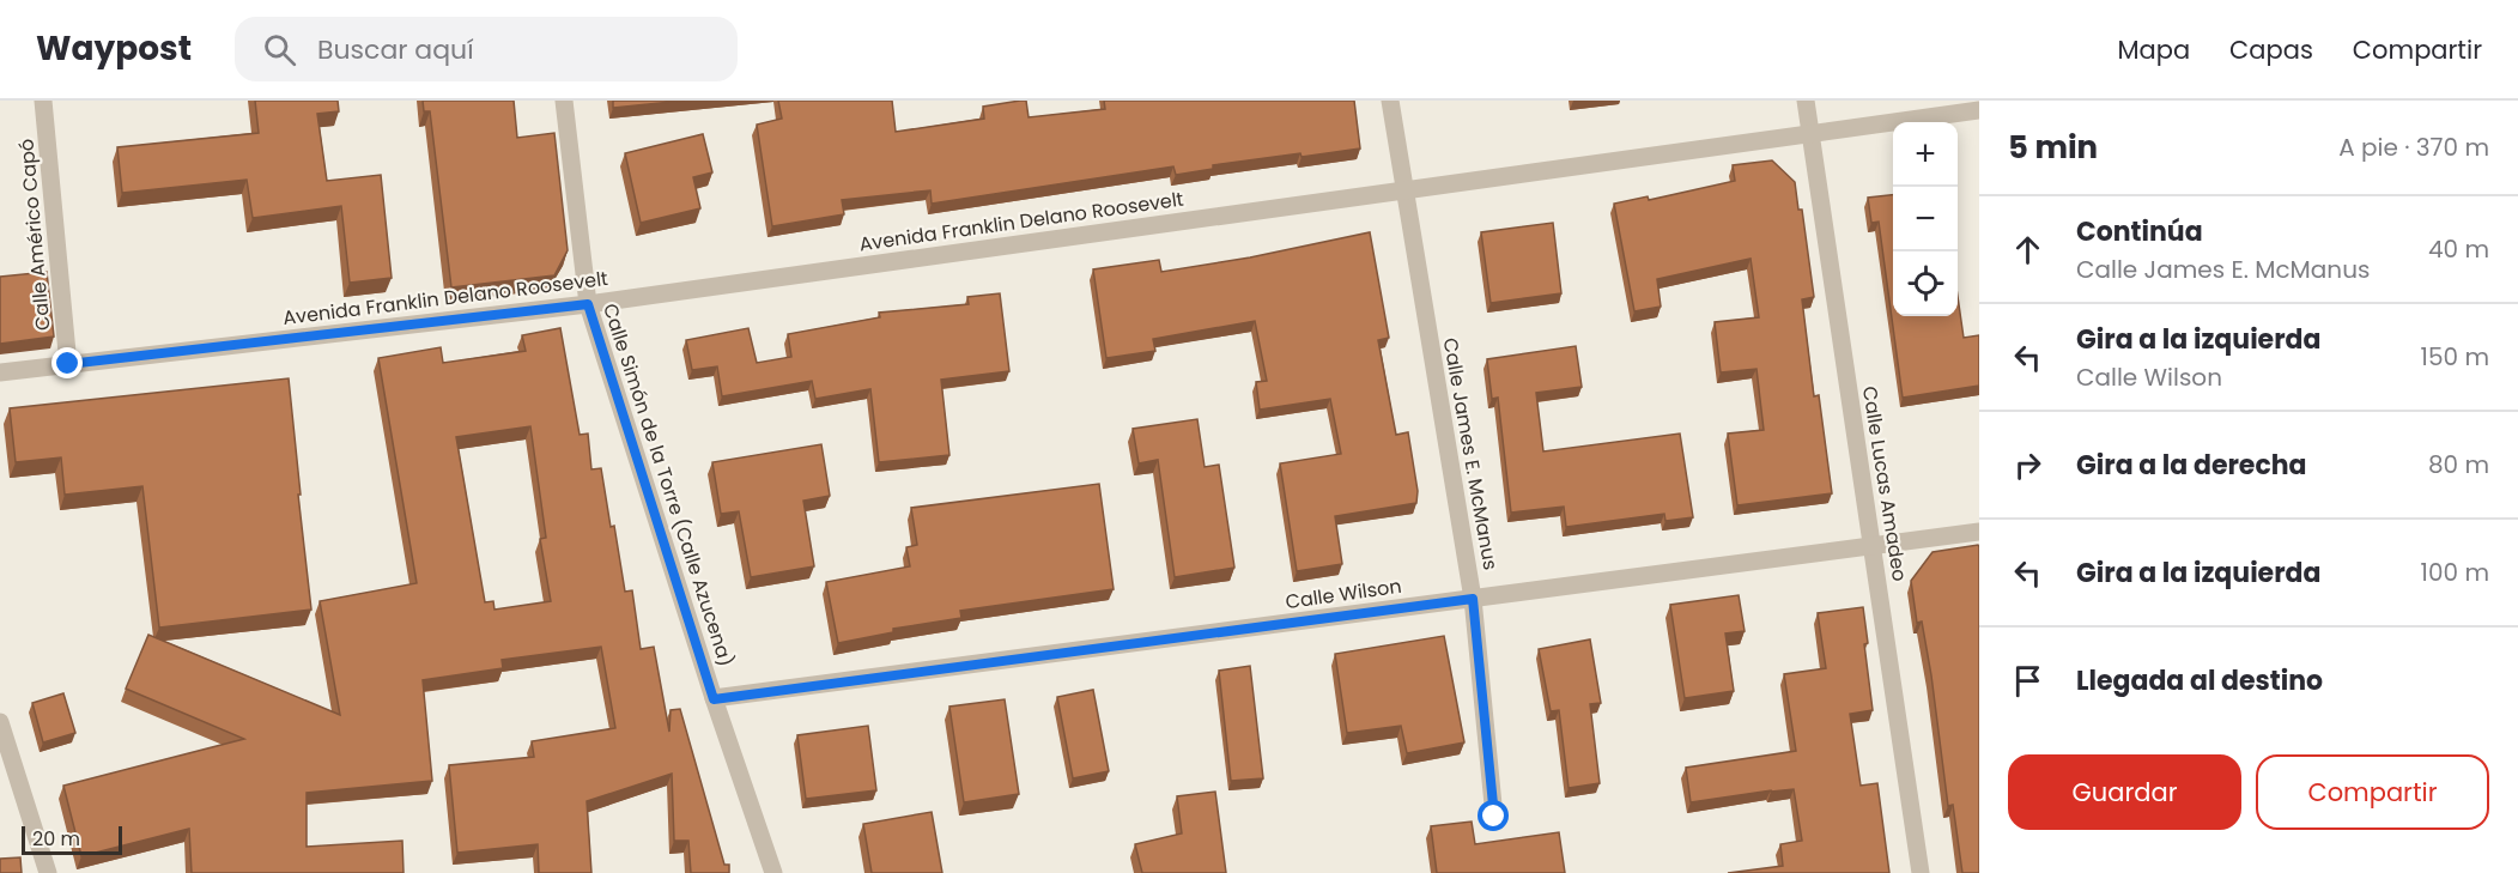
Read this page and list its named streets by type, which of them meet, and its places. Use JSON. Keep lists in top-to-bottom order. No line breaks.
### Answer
{"streets":{"street":["Avenida Franklin Delano Roosevelt","Calle Américo Capó","Calle James E. McManus","Calle Lucas Amadeo","Calle Simón de la Torre (Calle Azucena)","Calle Wilson"]},"crossings":[["Avenida Franklin Delano Roosevelt","Calle Américo Capó"],["Avenida Franklin Delano Roosevelt","Calle James E. McManus"],["Avenida Franklin Delano Roosevelt","Calle Lucas Amadeo"],["Avenida Franklin Delano Roosevelt","Calle Simón de la Torre (Calle Azucena)"],["Calle James E. McManus","Calle Wilson"],["Calle Lucas Amadeo","Calle Wilson"],["Calle Simón de la Torre (Calle Azucena)","Calle Wilson"]],"scale_bar":"20 m","page":{"header":"Waypost","search":"Buscar aquí","nav":["Mapa","Capas","Compartir"],"heading":["5 min","A pie · 370 m"],"map_buttons":["+","−"],"list":[["Continúa","Calle James E. McManus","40 m"],["Gira a la izquierda","Calle Wilson","150 m"],["Gira a la derecha","80 m"],["Gira a la izquierda","100 m"],"Llegada al destino"],"buttons":["Guardar","Compartir"],"scale":"20 m"}}
